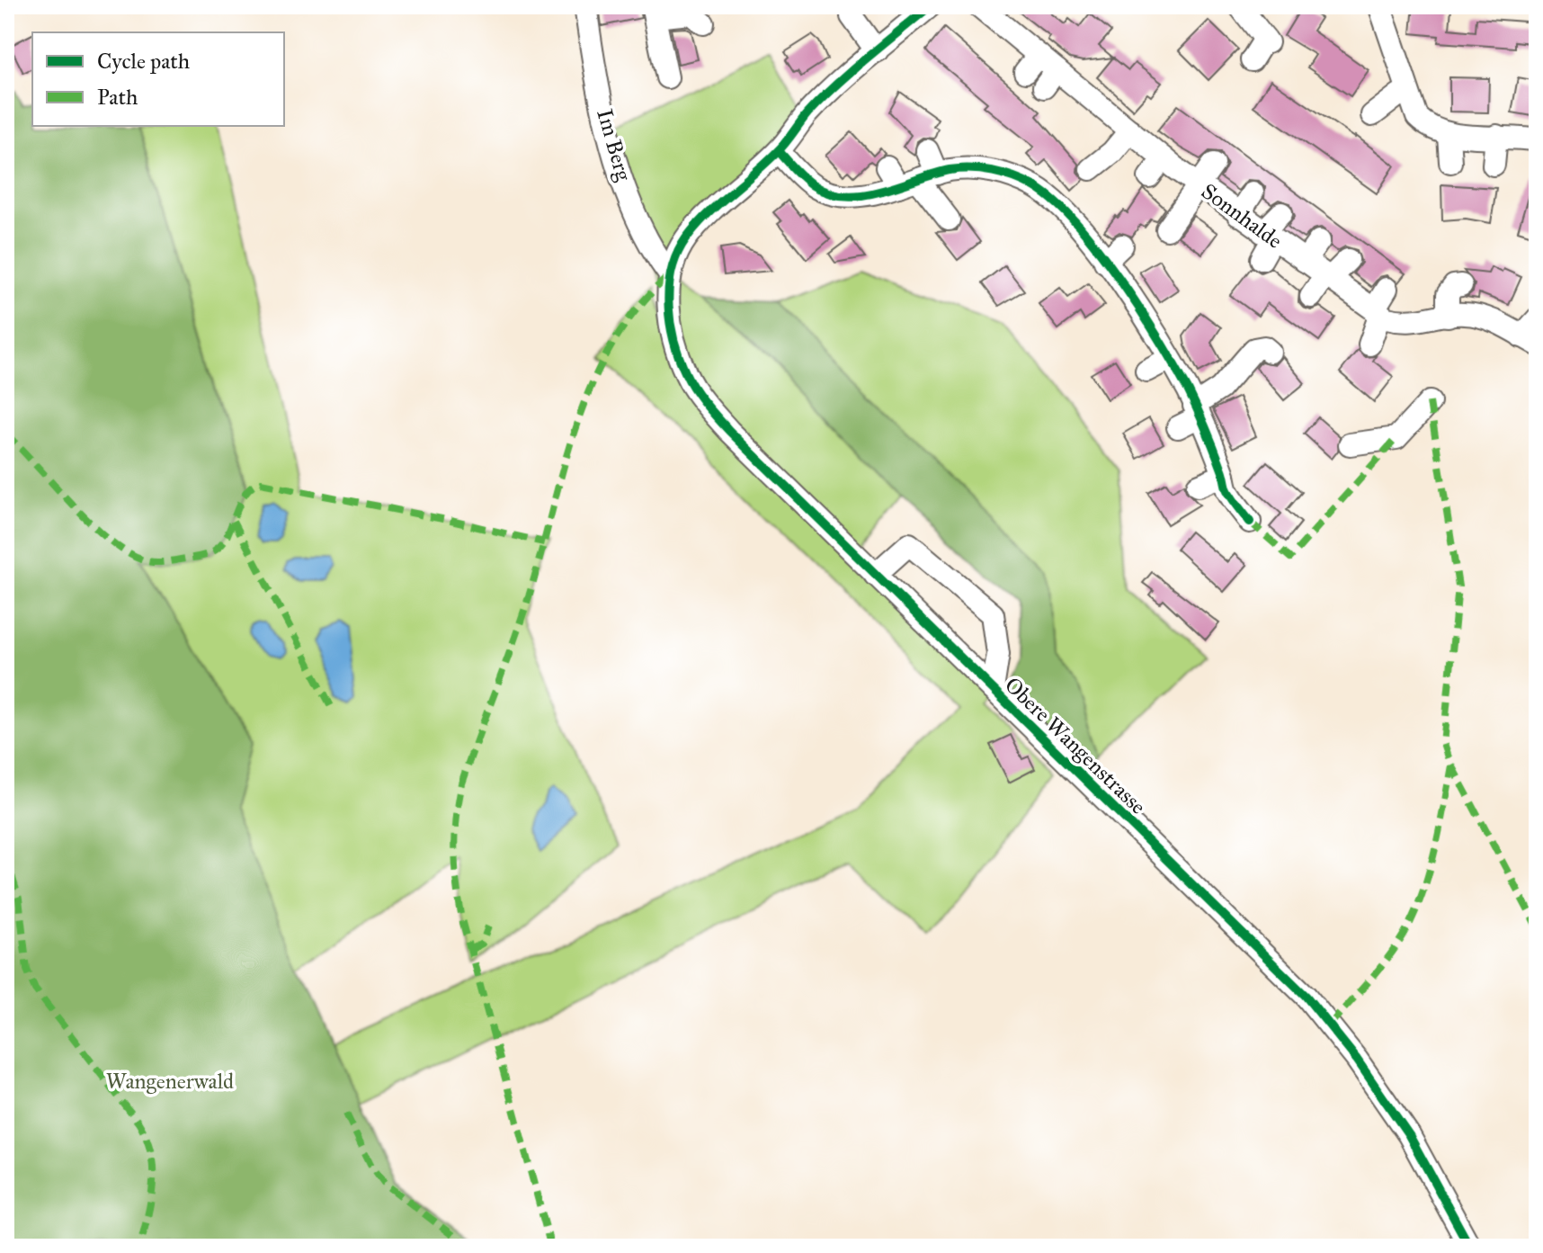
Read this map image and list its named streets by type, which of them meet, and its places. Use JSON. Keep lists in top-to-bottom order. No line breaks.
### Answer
{"streets":{"street":["Im Berg","Sonnhalde","Obere Wangenstrasse"]},"crossings":[["Im Berg","Obere Wangenstrasse"]],"parks":["Wangenerwald"],"legend":["Cycle path","Path"]}
